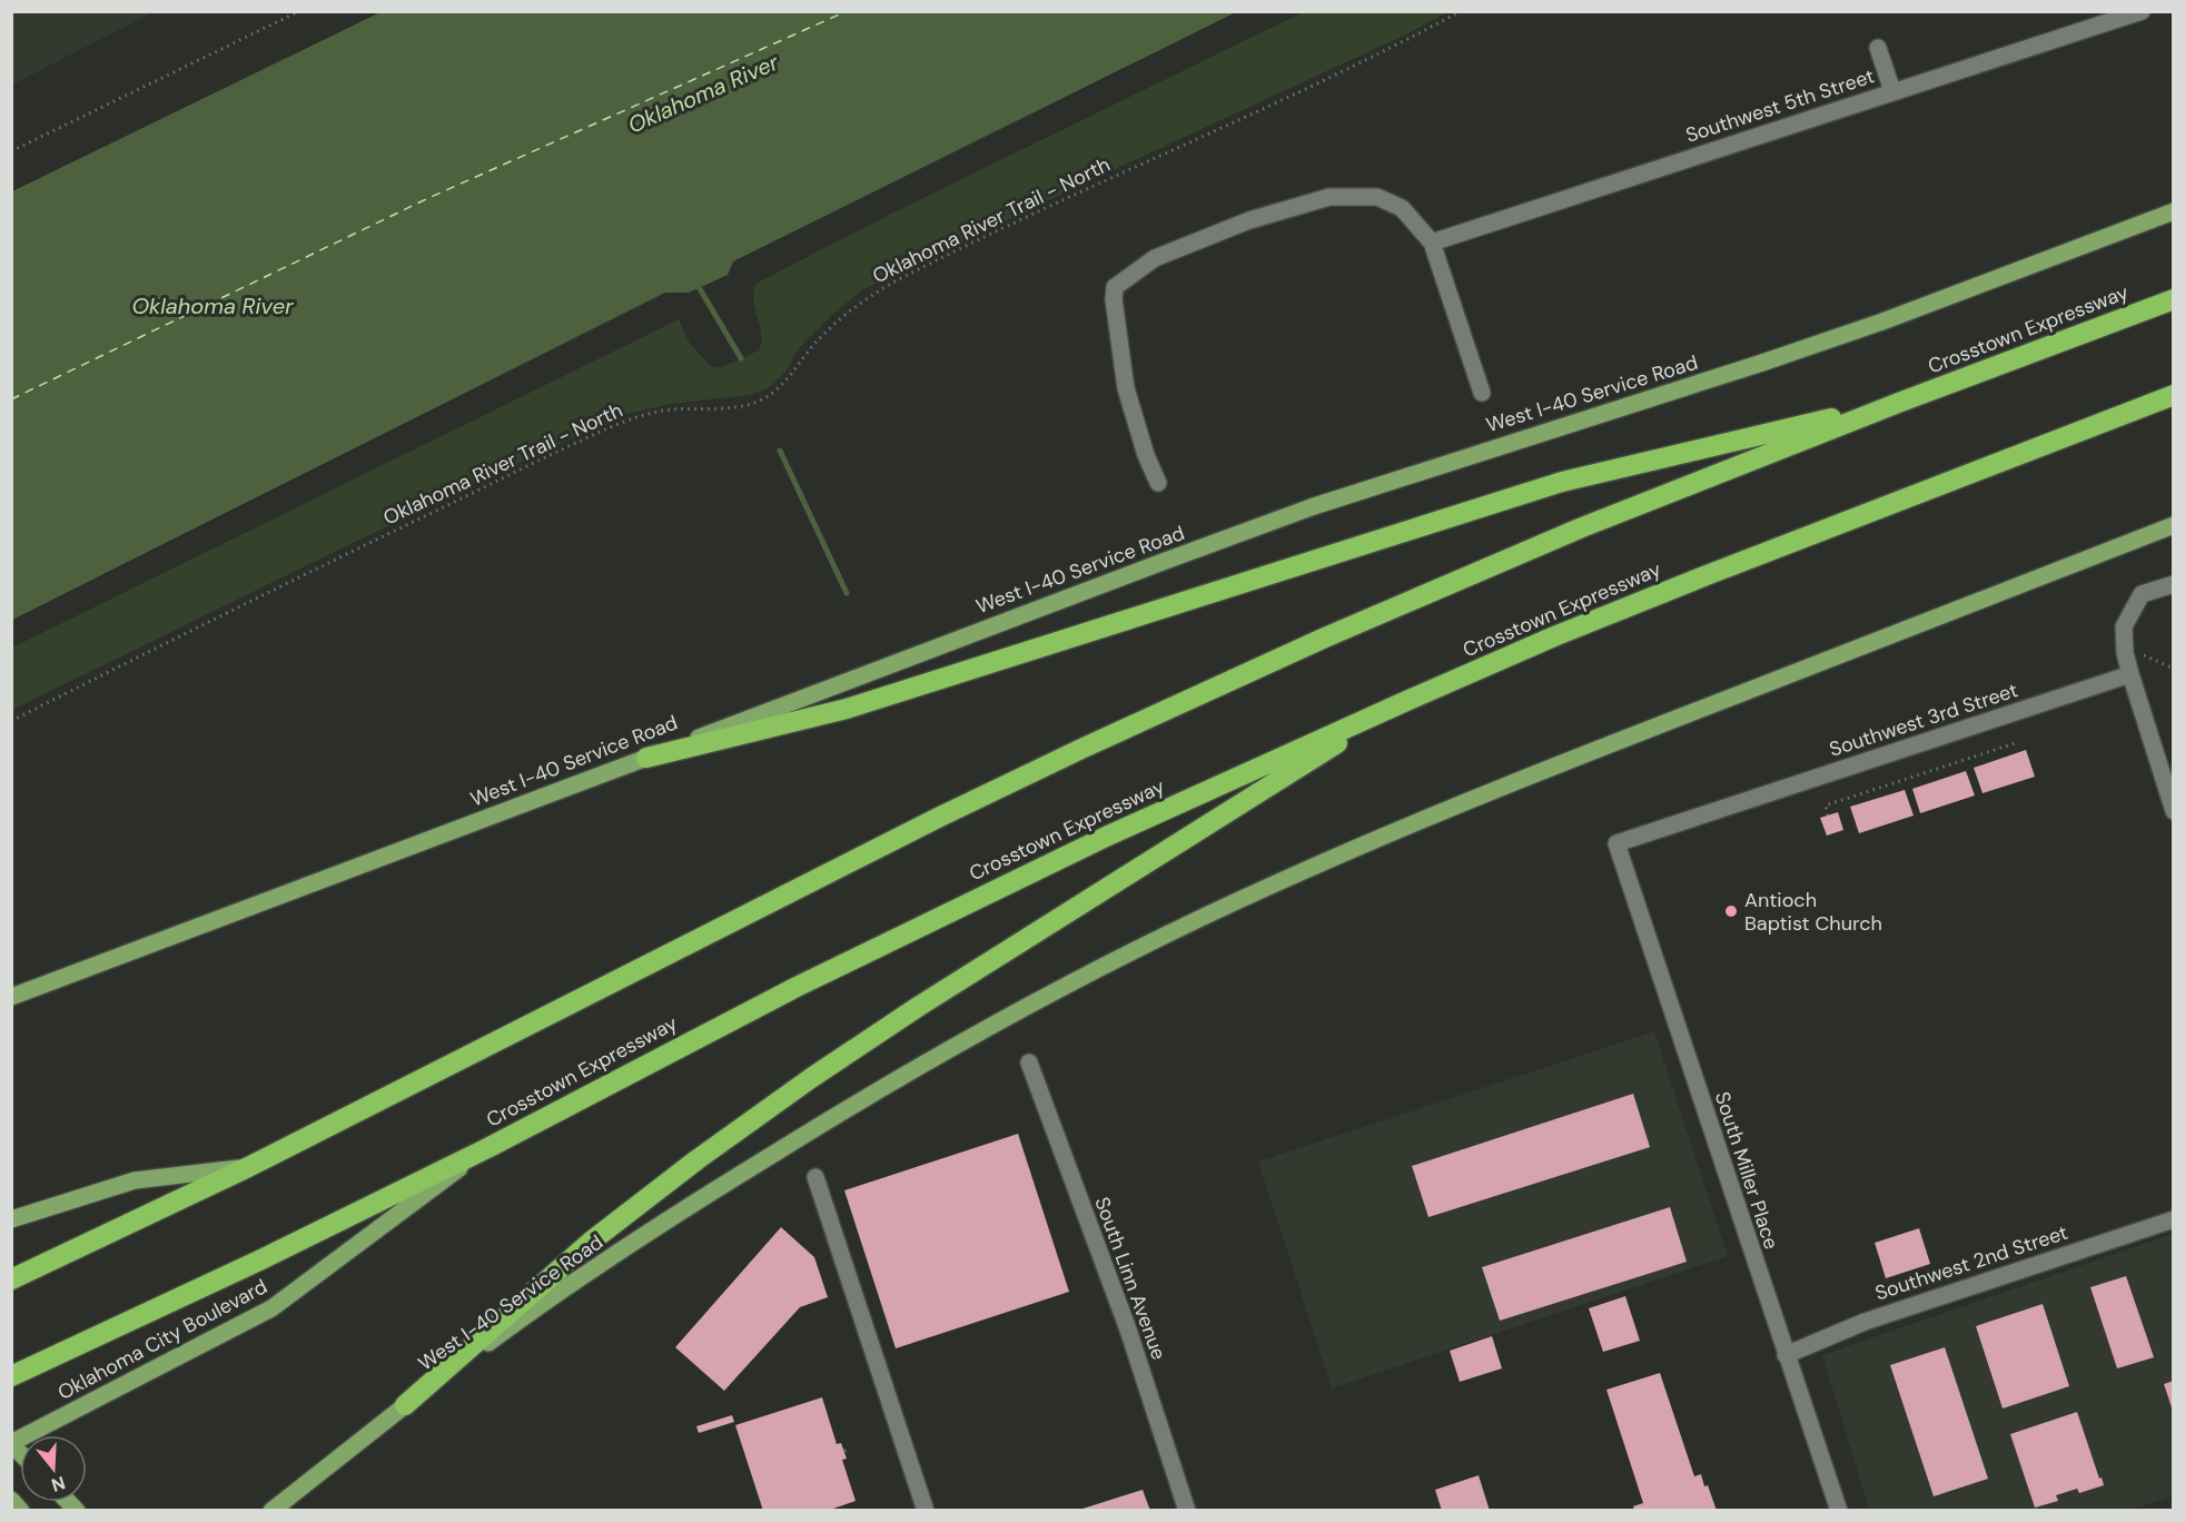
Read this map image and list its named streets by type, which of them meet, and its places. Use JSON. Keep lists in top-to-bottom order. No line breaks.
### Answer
{"streets":{"highway":["Crosstown Expressway"],"main road":["West I-40 Service Road","Oklahoma City Boulevard"],"street":["Southwest 5th Street","Southwest 3rd Street","South Miller Place","Southwest 2nd Street","South Linn Avenue"],"path":["Oklahoma River Trail - North"]},"crossings":[["Crosstown Expressway","Oklahoma City Boulevard"],["Southwest 3rd Street","South Miller Place"],["South Miller Place","Southwest 2nd Street"]],"water":["Oklahoma River"],"places":["Antioch Baptist Church"],"north":"bottom"}
